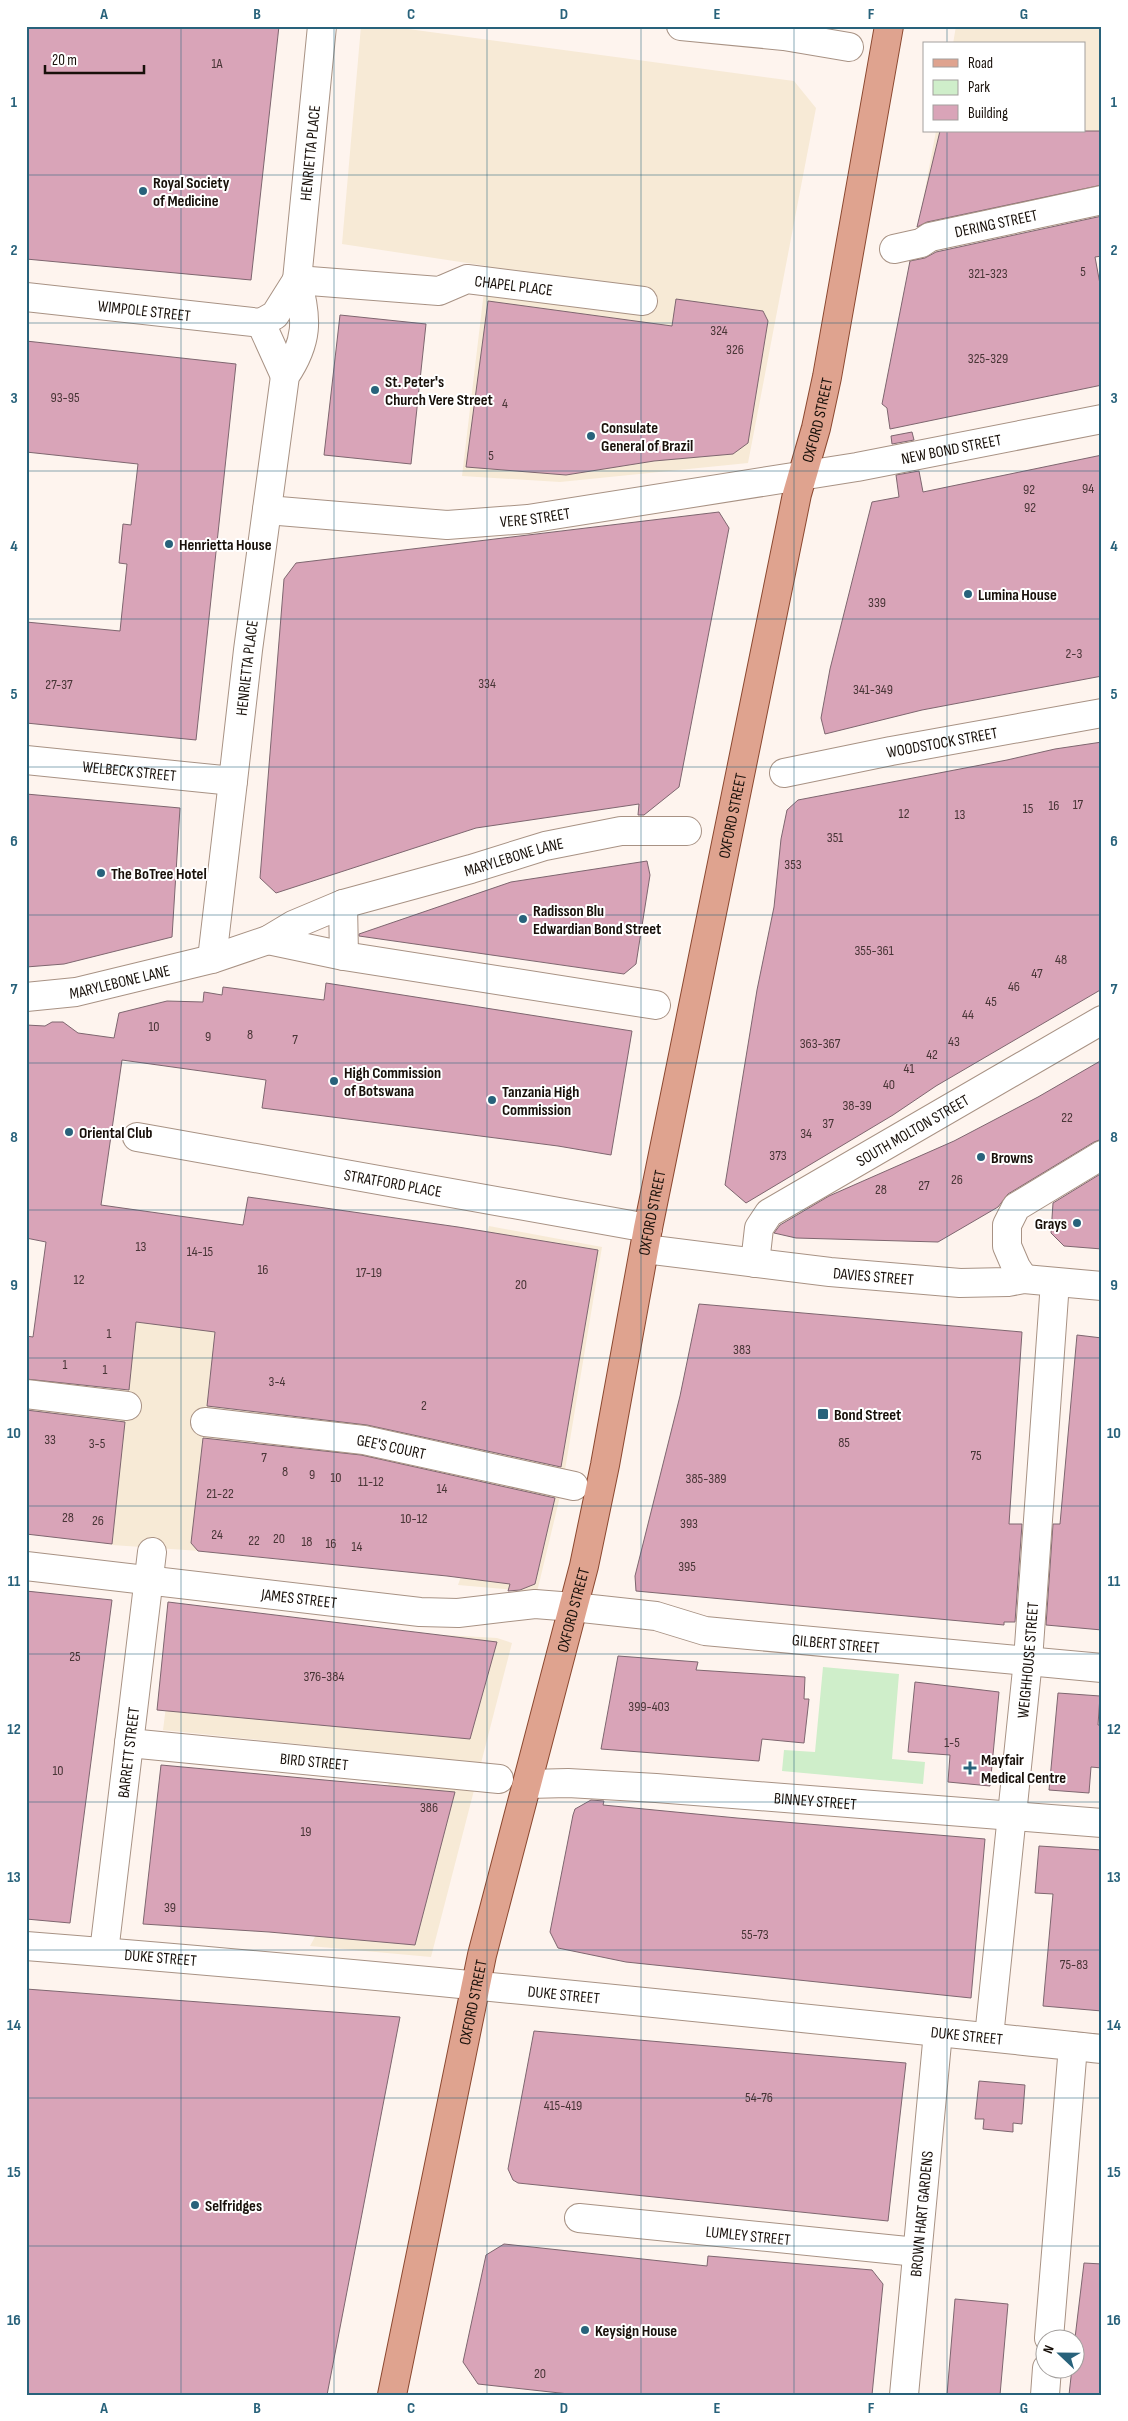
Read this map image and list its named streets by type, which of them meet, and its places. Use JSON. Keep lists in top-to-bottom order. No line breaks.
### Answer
{"streets":{"main road":["OXFORD STREET"],"street":["HENRIETTA PLACE","DERING STREET","CHAPEL PLACE","WIMPOLE STREET","NEW BOND STREET","VERE STREET","WOODSTOCK STREET","WELBECK STREET","MARYLEBONE LANE","SOUTH MOLTON STREET","STRATFORD PLACE","DAVIES STREET","GEE'S COURT","JAMES STREET","GILBERT STREET","WEIGHHOUSE STREET","BARRETT STREET","BIRD STREET","BINNEY STREET","DUKE STREET","BROWN HART GARDENS","LUMLEY STREET"]},"crossings":[["HENRIETTA PLACE","CHAPEL PLACE"],["HENRIETTA PLACE","WIMPOLE STREET"],["HENRIETTA PLACE","VERE STREET"],["HENRIETTA PLACE","WELBECK STREET"],["HENRIETTA PLACE","MARYLEBONE LANE"],["OXFORD STREET","NEW BOND STREET"],["OXFORD STREET","VERE STREET"],["OXFORD STREET","STRATFORD PLACE"],["OXFORD STREET","DAVIES STREET"],["OXFORD STREET","JAMES STREET"],["OXFORD STREET","GILBERT STREET"],["OXFORD STREET","BINNEY STREET"],["OXFORD STREET","DUKE STREET"],["NEW BOND STREET","VERE STREET"],["SOUTH MOLTON STREET","DAVIES STREET"],["STRATFORD PLACE","DAVIES STREET"],["DAVIES STREET","WEIGHHOUSE STREET"],["JAMES STREET","GILBERT STREET"],["JAMES STREET","BARRETT STREET"],["GILBERT STREET","WEIGHHOUSE STREET"],["WEIGHHOUSE STREET","BINNEY STREET"],["WEIGHHOUSE STREET","DUKE STREET"],["BARRETT STREET","BIRD STREET"],["BARRETT STREET","DUKE STREET"],["DUKE STREET","BROWN HART GARDENS"],["BROWN HART GARDENS","LUMLEY STREET"]],"places":{"other":["Royal Society of Medicine","St. Peter's Church Vere Street","Consulate General of Brazil","Henrietta House","Lumina House","The BoTree Hotel","Radisson Blu Edwardian Bond Street","High Commission of Botswana","Tanzania High Commission","Oriental Club","Browns","Grays","Selfridges","Keysign House"],"transit":["Bond Street"],"health":["Mayfair Medical Centre"]},"house_numbers":["1A","5","321-323","324","326","325-329","93-95","4","5","94","92","92","339","2-3","334","27-37","341-349","17","16","15","12","13","351","353","355-361","48","47","46","45","44","10","8","9","7","43","363-367","42","41","40","38-39","22","37","34","373","26","27","28","13","14-15","16","17-19","12","20","1","383","1","1","3-4","2","33","85","3-5","75","7","8","9","10","385-389","11-12","14","21-22","28","10-12","26","393","24","20","22","18","16","14","395","25","376-384","399-403","1-5","10","386","19","39","55-73","75-83","54-76","415-419","20"],"legend":["Road","Park","Building"],"scale_bar":"20 m","north":"left","grid":{"columns":["A","B","C","D","E","F","G"],"rows":["1","2","3","4","5","6","7","8","9","10","11","12","13","14","15","16"]}}
